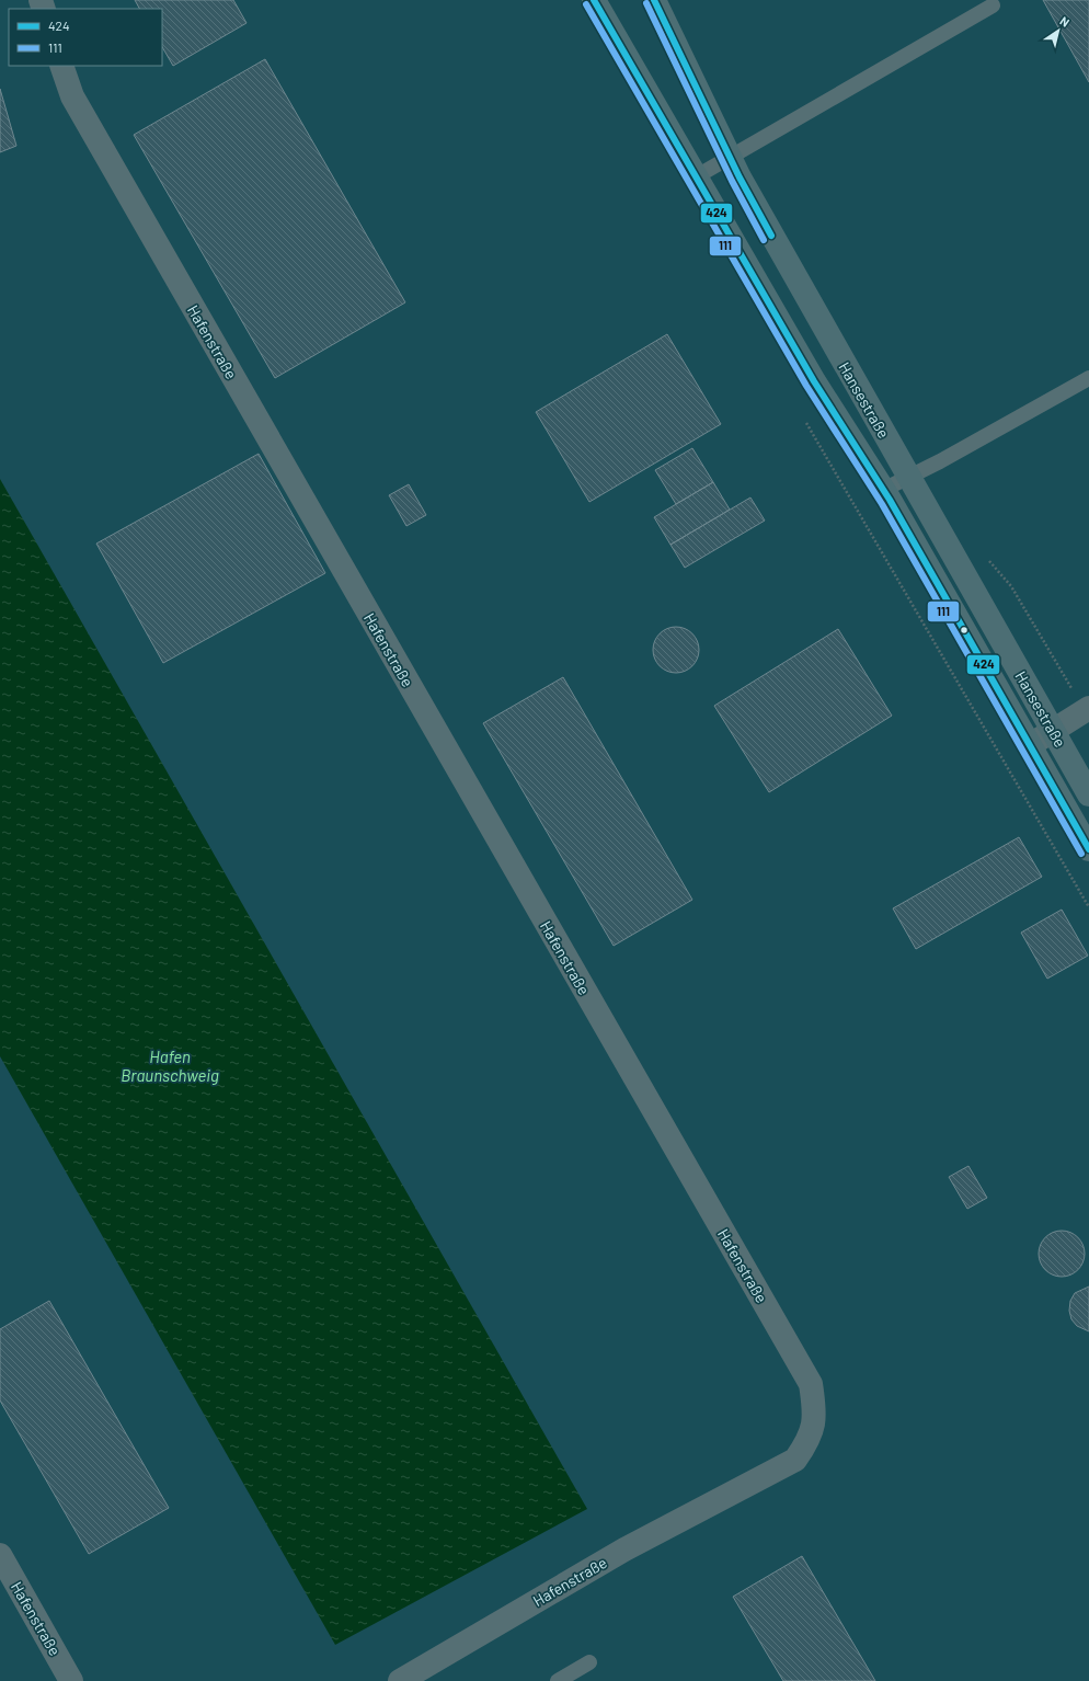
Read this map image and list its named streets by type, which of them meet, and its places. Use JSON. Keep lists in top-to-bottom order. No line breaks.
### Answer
{"streets":{"main road":["Hansestraße"],"street":["Hafenstraße"]},"water":["Hafen Braunschweig"],"lines":["transit line 424","transit line 111"],"legend":["424","111"],"north":"top right"}
